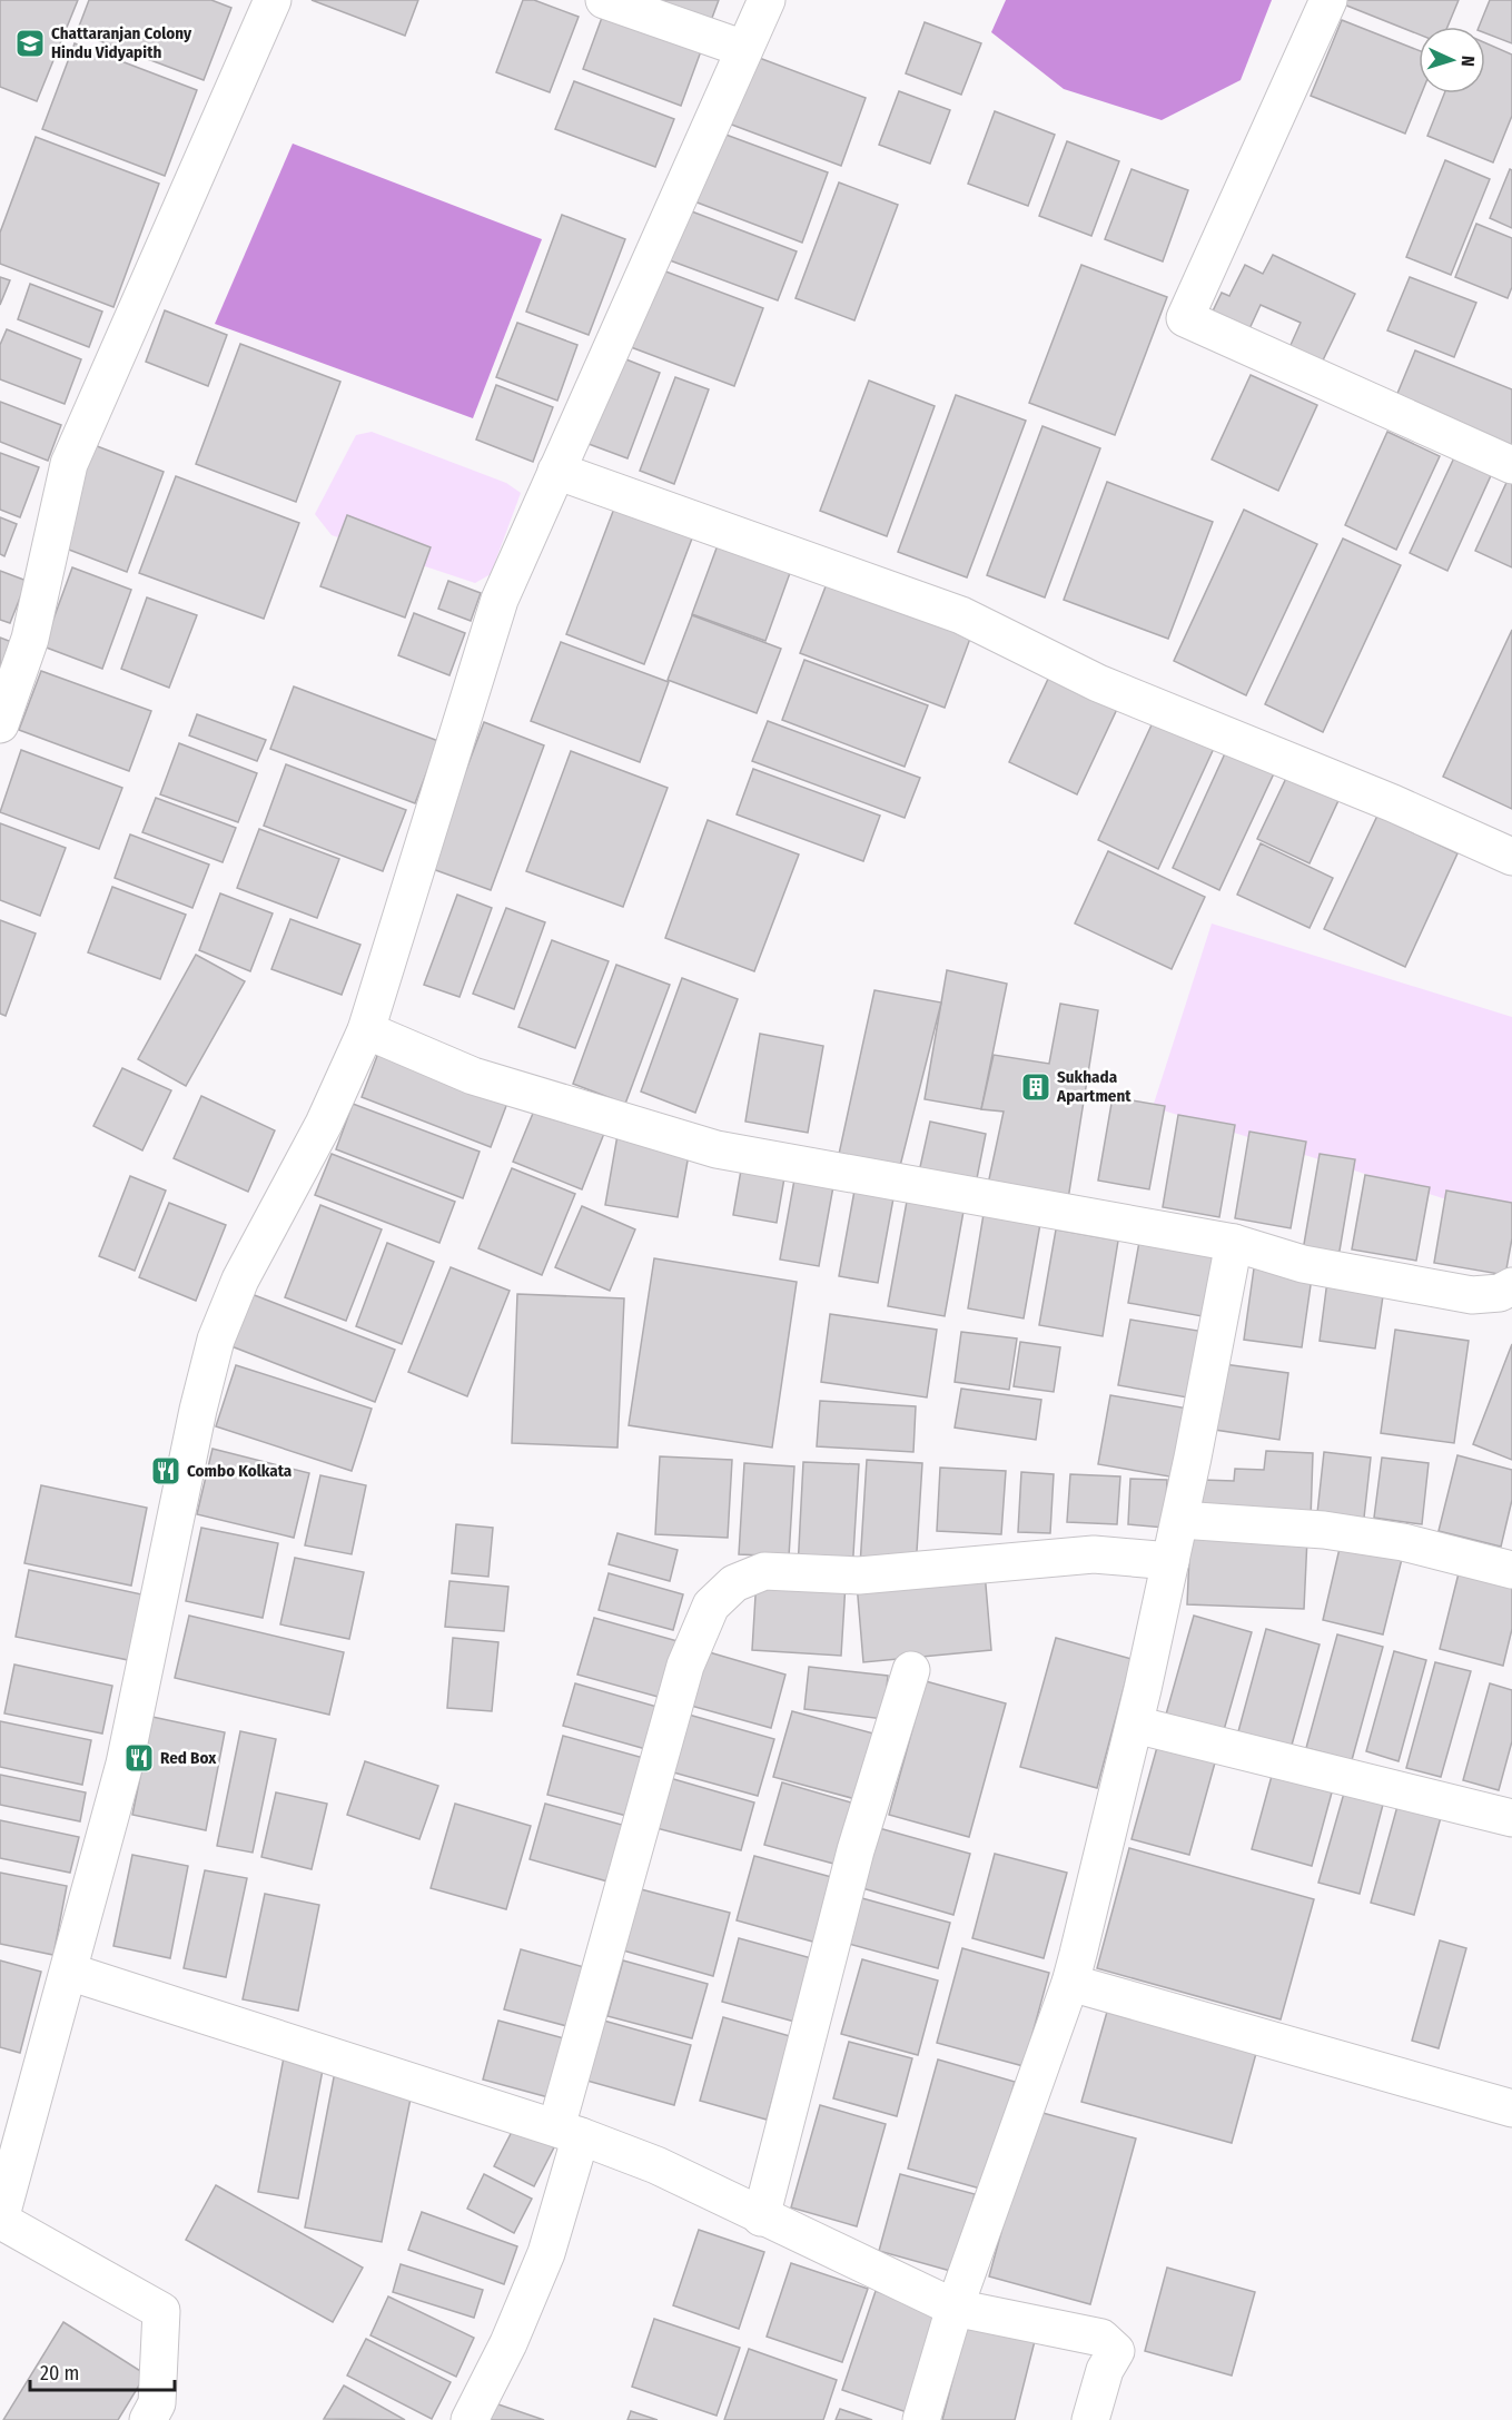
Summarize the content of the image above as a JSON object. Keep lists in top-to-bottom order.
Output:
{
  "places": {
    "school or university": ["Chattaranjan Colony Hindu Vidyapith"],
    "building": ["Sukhada Apartment"],
    "restaurant": ["Combo Kolkata", "Red Box"]
  },
  "scale_bar": "20 m",
  "north": "right"
}
